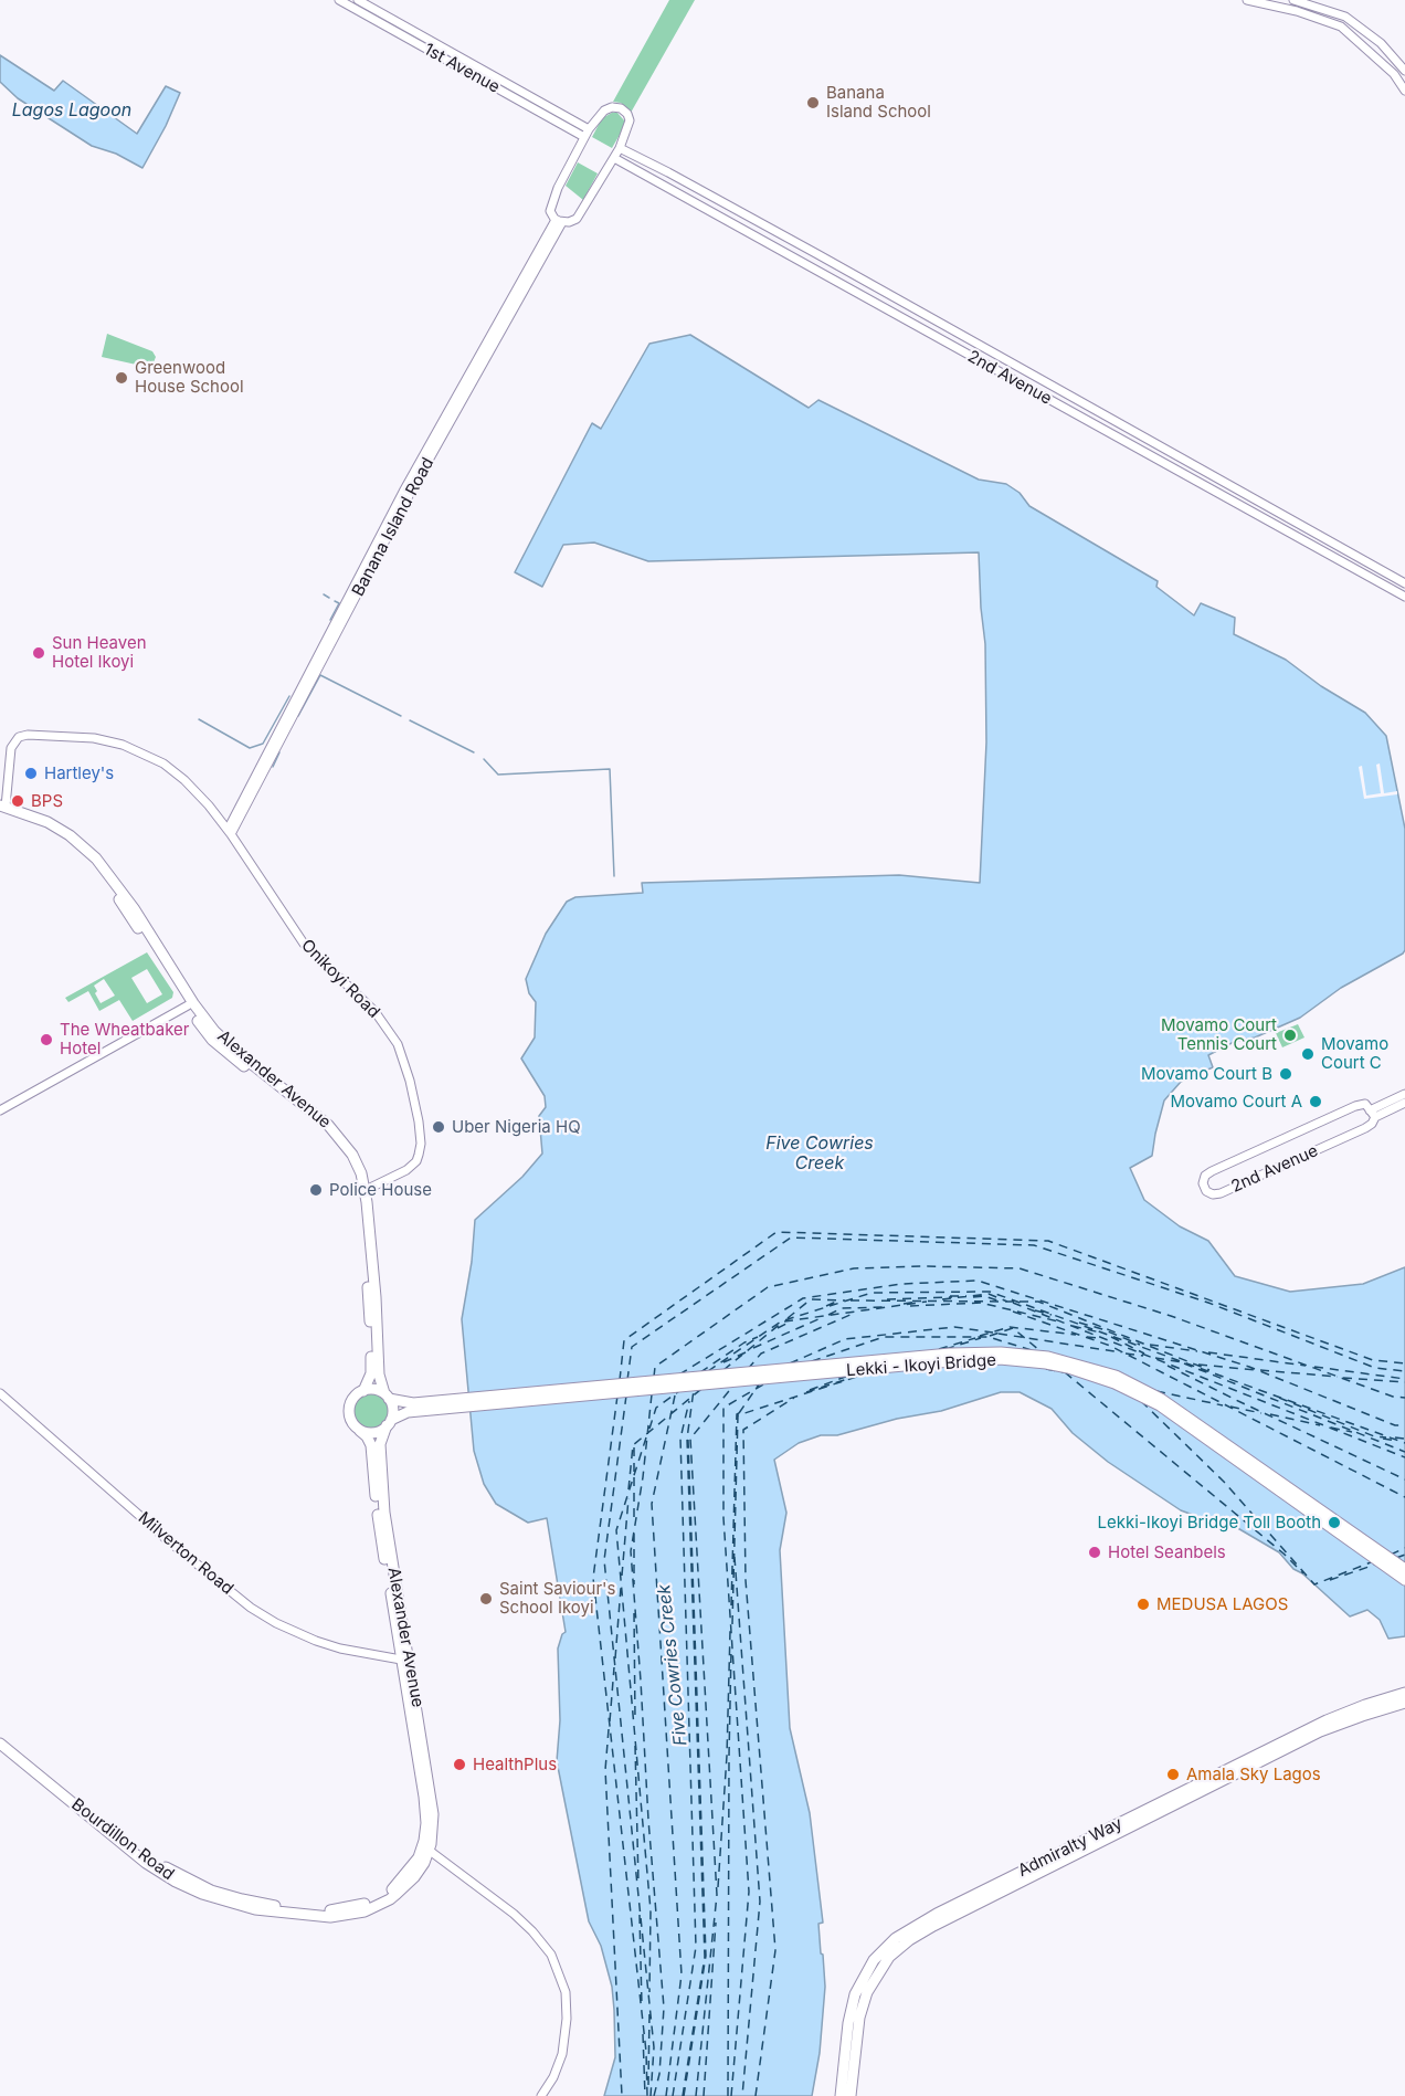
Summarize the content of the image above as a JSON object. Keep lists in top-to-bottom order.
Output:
{
  "streets": {
    "main road": [
      "Alexander Avenue",
      "Lekki - Ikoyi Bridge",
      "Bourdillon Road",
      "Admiralty Way"
    ],
    "street": [
      "1st Avenue",
      "2nd Avenue",
      "Banana Island Road",
      "Onikoyi Road",
      "Milverton Road"
    ]
  },
  "crossings": [
    ["Banana Island Road", "Onikoyi Road"],
    ["Onikoyi Road", "Alexander Avenue"],
    ["Alexander Avenue", "Milverton Road"],
    ["Alexander Avenue", "Bourdillon Road"]
  ],
  "water": ["Lagos Lagoon", "Five Cowries Creek"],
  "places": [
    "Banana Island School",
    "Greenwood House School",
    "Sun Heaven Hotel Ikoyi",
    "Hartley's",
    "BPS",
    "Movamo Court Tennis Court",
    "The Wheatbaker Hotel",
    "Movamo Court C",
    "Movamo Court B",
    "Movamo Court A",
    "Uber Nigeria HQ",
    "Police House",
    "Lekki-Ikoyi Bridge Toll Booth",
    "Hotel Seanbels",
    "Saint Saviour's School Ikoyi",
    "MEDUSA LAGOS",
    "HealthPlus",
    "Amala Sky Lagos"
  ]
}
